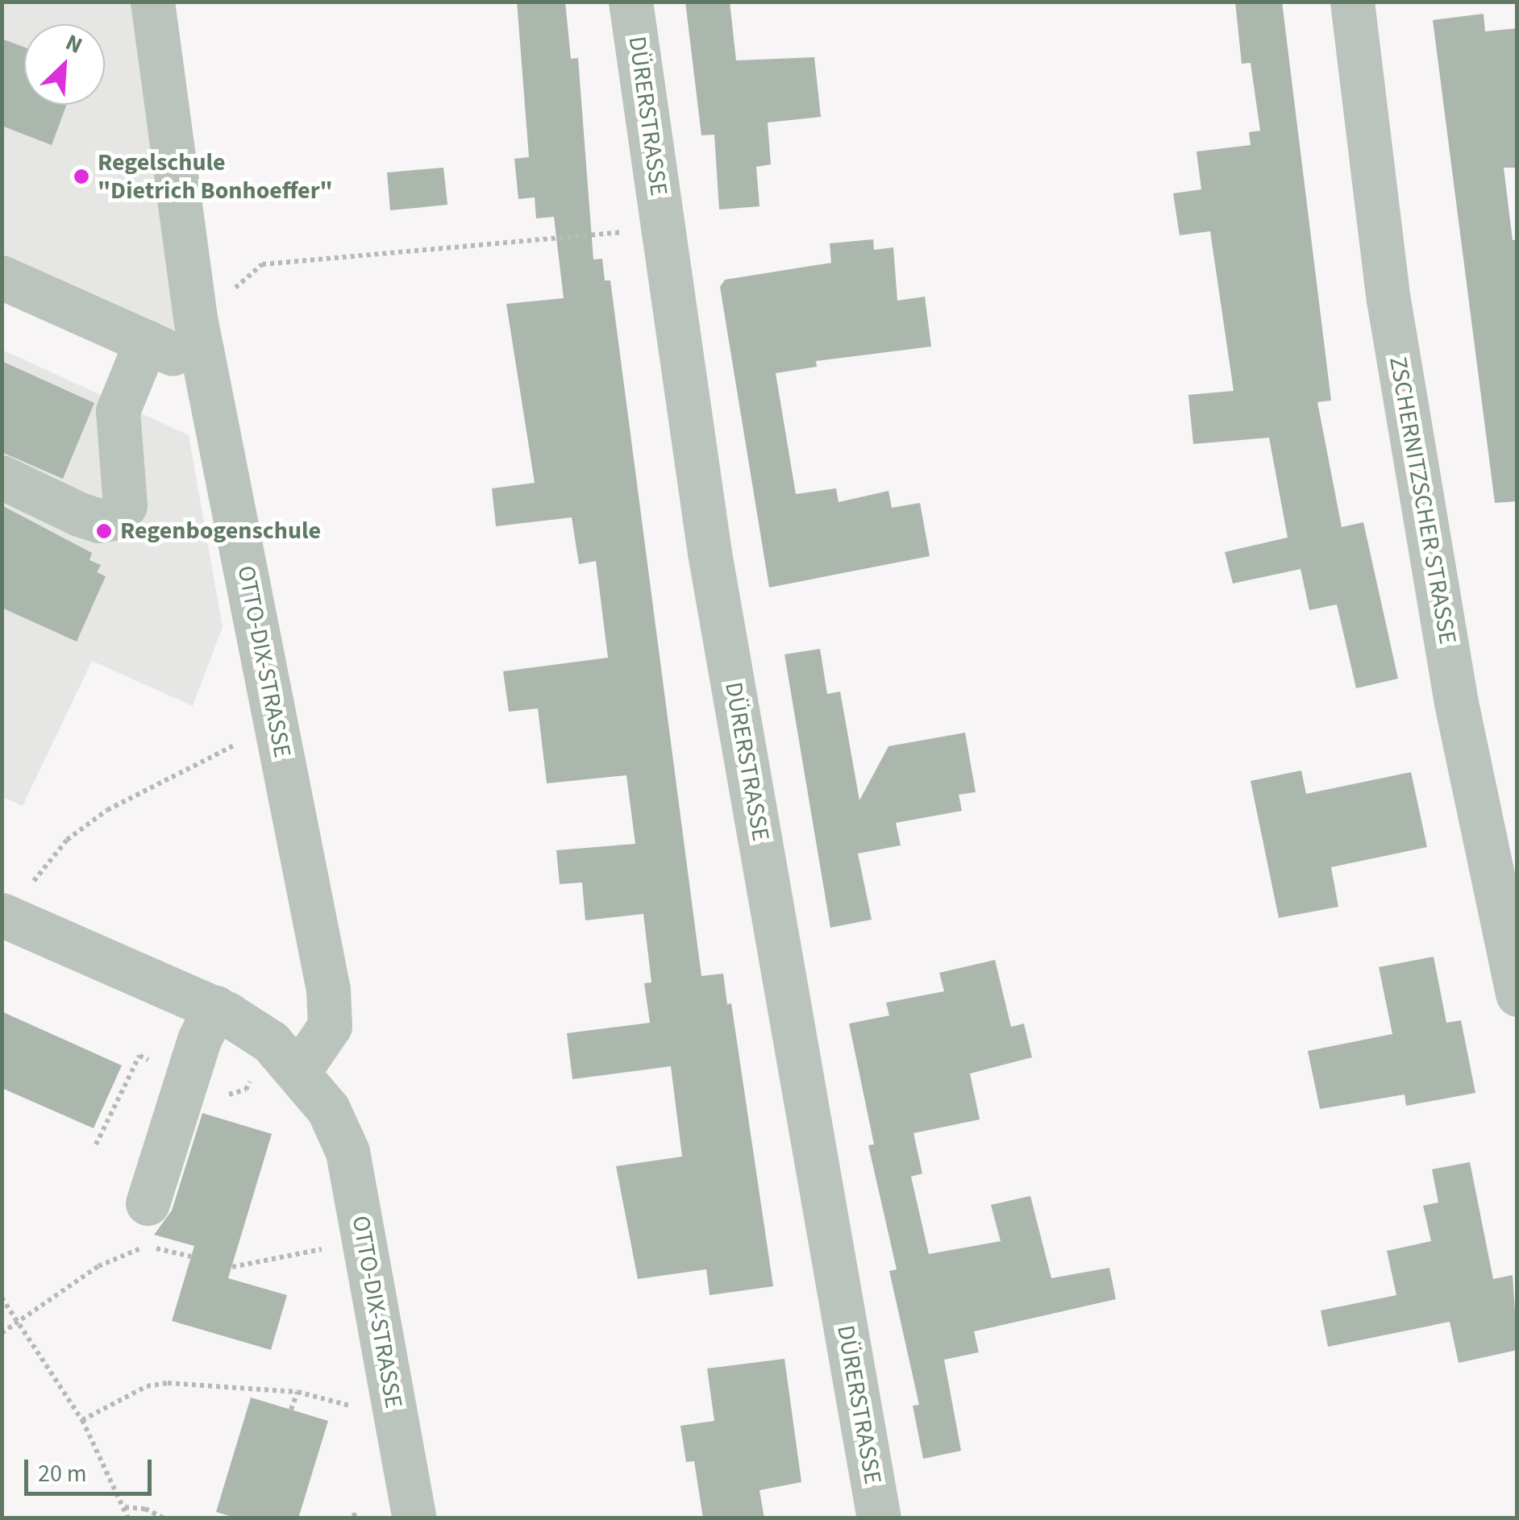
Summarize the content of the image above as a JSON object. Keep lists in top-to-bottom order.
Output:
{
  "streets": {
    "street": ["DÜRERSTRASSE", "ZSCHERNITZSCHER STRASSE", "OTTO-DIX-STRASSE"]
  },
  "places": ["Regelschule \"Dietrich Bonhoeffer\"", "Regenbogenschule"],
  "scale_bar": "20 m",
  "north": "top right"
}
